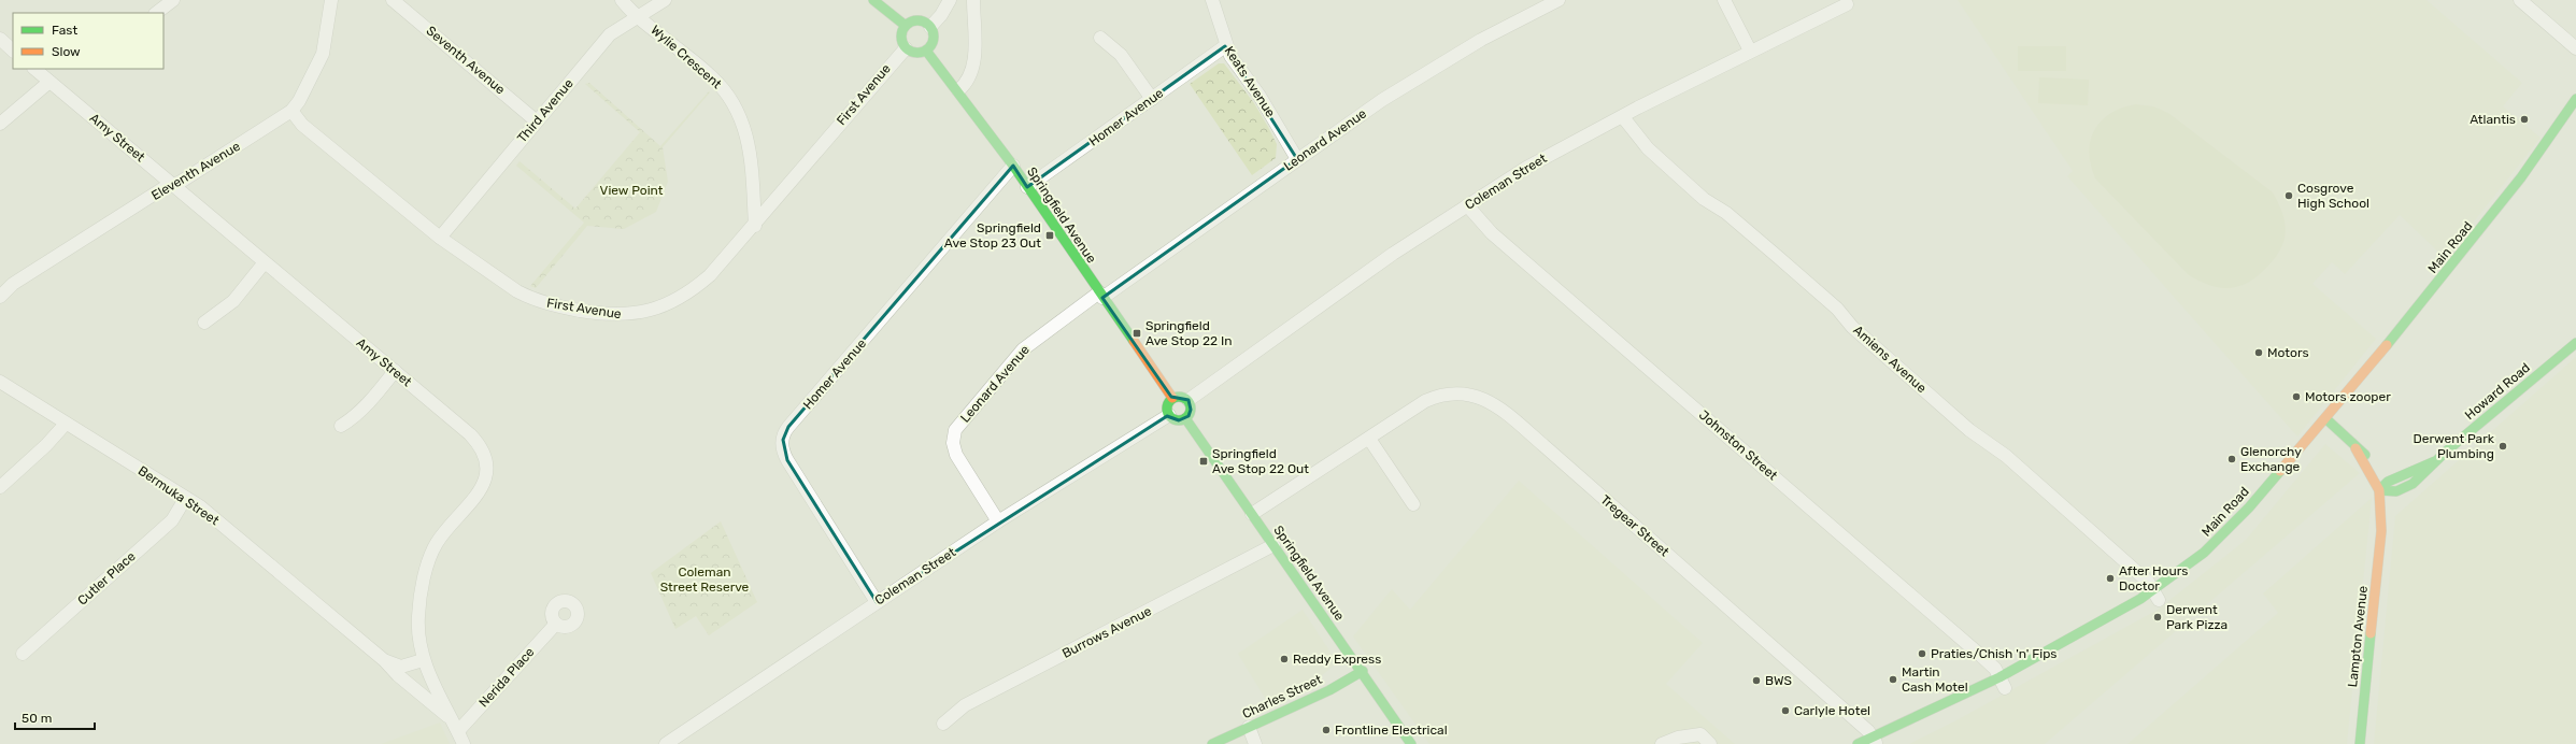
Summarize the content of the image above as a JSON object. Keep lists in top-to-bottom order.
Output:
{
  "streets": {
    "street": [
      "Wylie Crescent",
      "Seventh Avenue",
      "Keats Avenue",
      "First Avenue",
      "Third Avenue",
      "Homer Avenue",
      "Amy Street",
      "Leonard Avenue",
      "Eleventh Avenue",
      "Coleman Street",
      "Springfield Avenue",
      "Main Road",
      "Amiens Avenue",
      "Howard Road",
      "Johnston Street",
      "Bermuka Street",
      "Tregear Street",
      "Cutler Place",
      "Burrows Avenue",
      "Lampton Avenue",
      "Nerida Place",
      "Charles Street"
    ]
  },
  "crossings": [
    ["Wylie Crescent", "First Avenue"],
    ["Wylie Crescent", "Third Avenue"],
    ["Seventh Avenue", "Third Avenue"],
    ["Keats Avenue", "Homer Avenue"],
    ["Keats Avenue", "Leonard Avenue"],
    ["First Avenue", "Third Avenue"],
    ["First Avenue", "Eleventh Avenue"],
    ["First Avenue", "Springfield Avenue"],
    ["Homer Avenue", "Coleman Street"],
    ["Homer Avenue", "Springfield Avenue"],
    ["Amy Street", "Eleventh Avenue"],
    ["Amy Street", "Bermuka Street"],
    ["Amy Street", "Nerida Place"],
    ["Leonard Avenue", "Coleman Street"],
    ["Leonard Avenue", "Springfield Avenue"],
    ["Coleman Street", "Springfield Avenue"],
    ["Coleman Street", "Amiens Avenue"],
    ["Coleman Street", "Johnston Street"],
    ["Springfield Avenue", "Tregear Street"],
    ["Springfield Avenue", "Burrows Avenue"],
    ["Springfield Avenue", "Charles Street"],
    ["Main Road", "Amiens Avenue"],
    ["Main Road", "Johnston Street"],
    ["Main Road", "Tregear Street"],
    ["Main Road", "Lampton Avenue"],
    ["Howard Road", "Lampton Avenue"],
    ["Bermuka Street", "Cutler Place"],
    ["Bermuka Street", "Nerida Place"]
  ],
  "parks": ["View Point", "Coleman Street Reserve"],
  "places": {
    "other": [
      "Atlantis",
      "Cosgrove High School",
      "Motors",
      "Motors zooper",
      "Derwent Park Plumbing",
      "Glenorchy Exchange",
      "After Hours Doctor",
      "Derwent Park Pizza",
      "Praties/Chish 'n' Fips",
      "Reddy Express",
      "Martin Cash Motel",
      "BWS",
      "Carlyle Hotel",
      "Frontline Electrical"
    ],
    "transit": ["Springfield Ave Stop 23 Out", "Springfield Ave Stop 22 In", "Springfield Ave Stop 22 Out"]
  },
  "legend": ["Fast", "Slow"],
  "scale_bar": "50 m"
}
